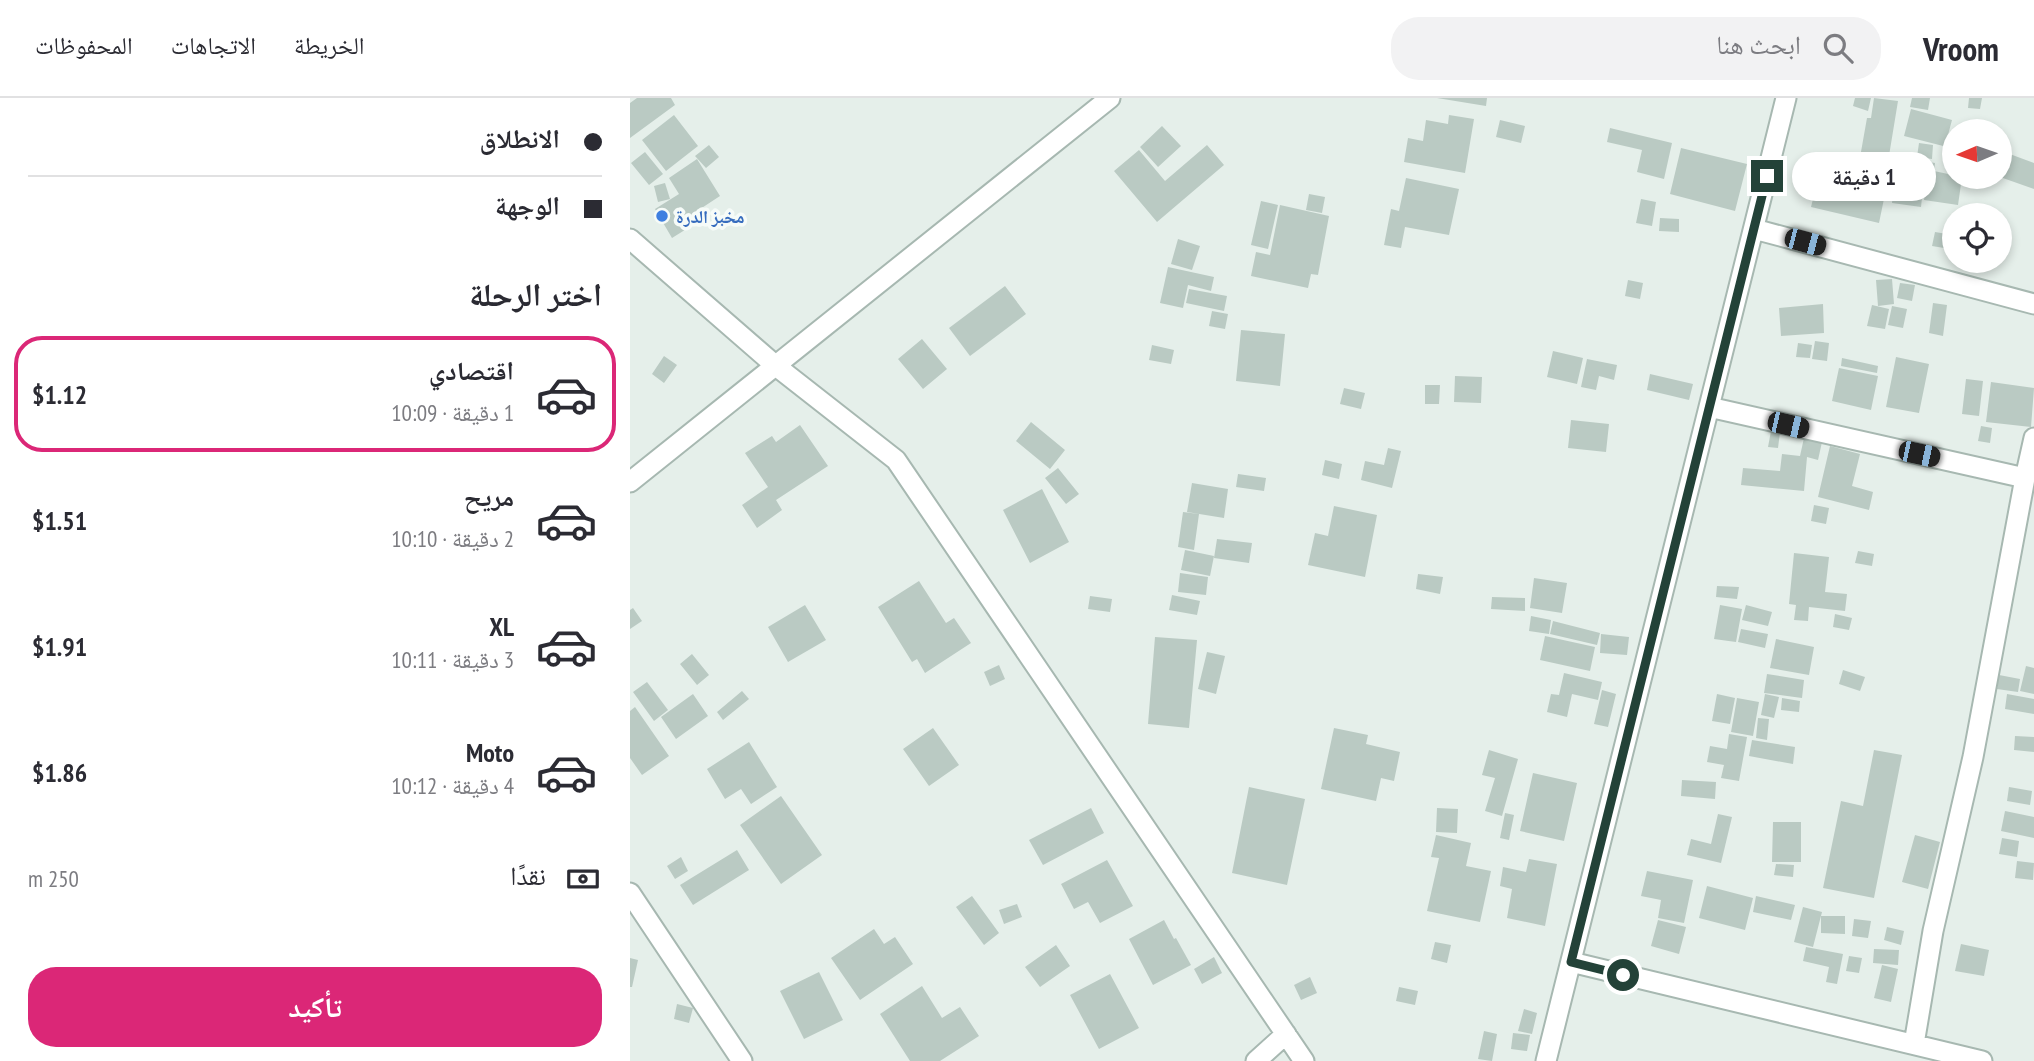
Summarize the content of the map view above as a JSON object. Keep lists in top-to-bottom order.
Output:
{
  "places": ["مخبز الدرة"],
  "north": "left",
  "page": {
    "header": "Vroom",
    "search": "ابحث هنا",
    "nav": ["الخريطة", "الاتجاهات", "المحفوظات"],
    "banner": ["الانطلاق", "الوجهة"],
    "bubble": "1 دقيقة",
    "heading": "اختر الرحلة",
    "list": [
      {
        "name": "اقتصادي",
        "note": "1 دقيقة · 10:09",
        "value": "$1.12"
      },
      {
        "name": "مريح",
        "note": "2 دقيقة · 10:10",
        "value": "$1.51"
      },
      {
        "name": "XL",
        "note": "3 دقيقة · 10:11",
        "value": "$1.91"
      },
      {
        "name": "Moto",
        "note": "4 دقيقة · 10:12",
        "value": "$1.86"
      }
    ],
    "pay": ["نقدًا", "250 m"],
    "buttons": "تأكيد"
  }
}
